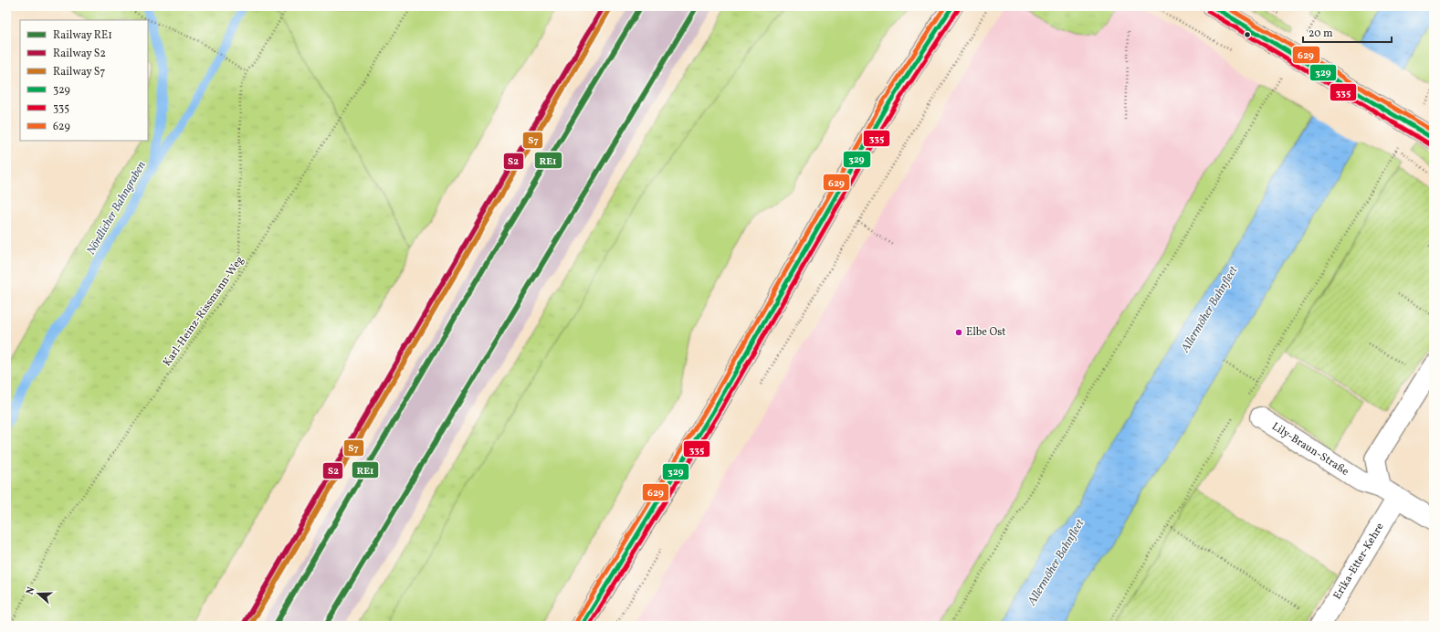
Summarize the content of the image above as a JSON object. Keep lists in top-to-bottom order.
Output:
{
  "streets": {
    "street": ["Lily-Braun-Straße", "Erika-Etter-Kehre"],
    "path": ["Karl-Heinz-Rissmann-Weg"]
  },
  "crossings": [
    ["Lily-Braun-Straße", "Erika-Etter-Kehre"]
  ],
  "water": ["Nördlicher Bahngraben", "Allermöher Bahnfleet"],
  "places": ["Elbe Ost"],
  "lines": [
    "rail line RE1",
    "rail line S2",
    "transit line 329",
    "transit line 629",
    "rail line S7",
    "transit line 335"
  ],
  "legend": [
    "Railway RE1",
    "Railway S2",
    "Railway S7",
    "329",
    "335",
    "629"
  ],
  "scale_bar": "20 m",
  "north": "left"
}
